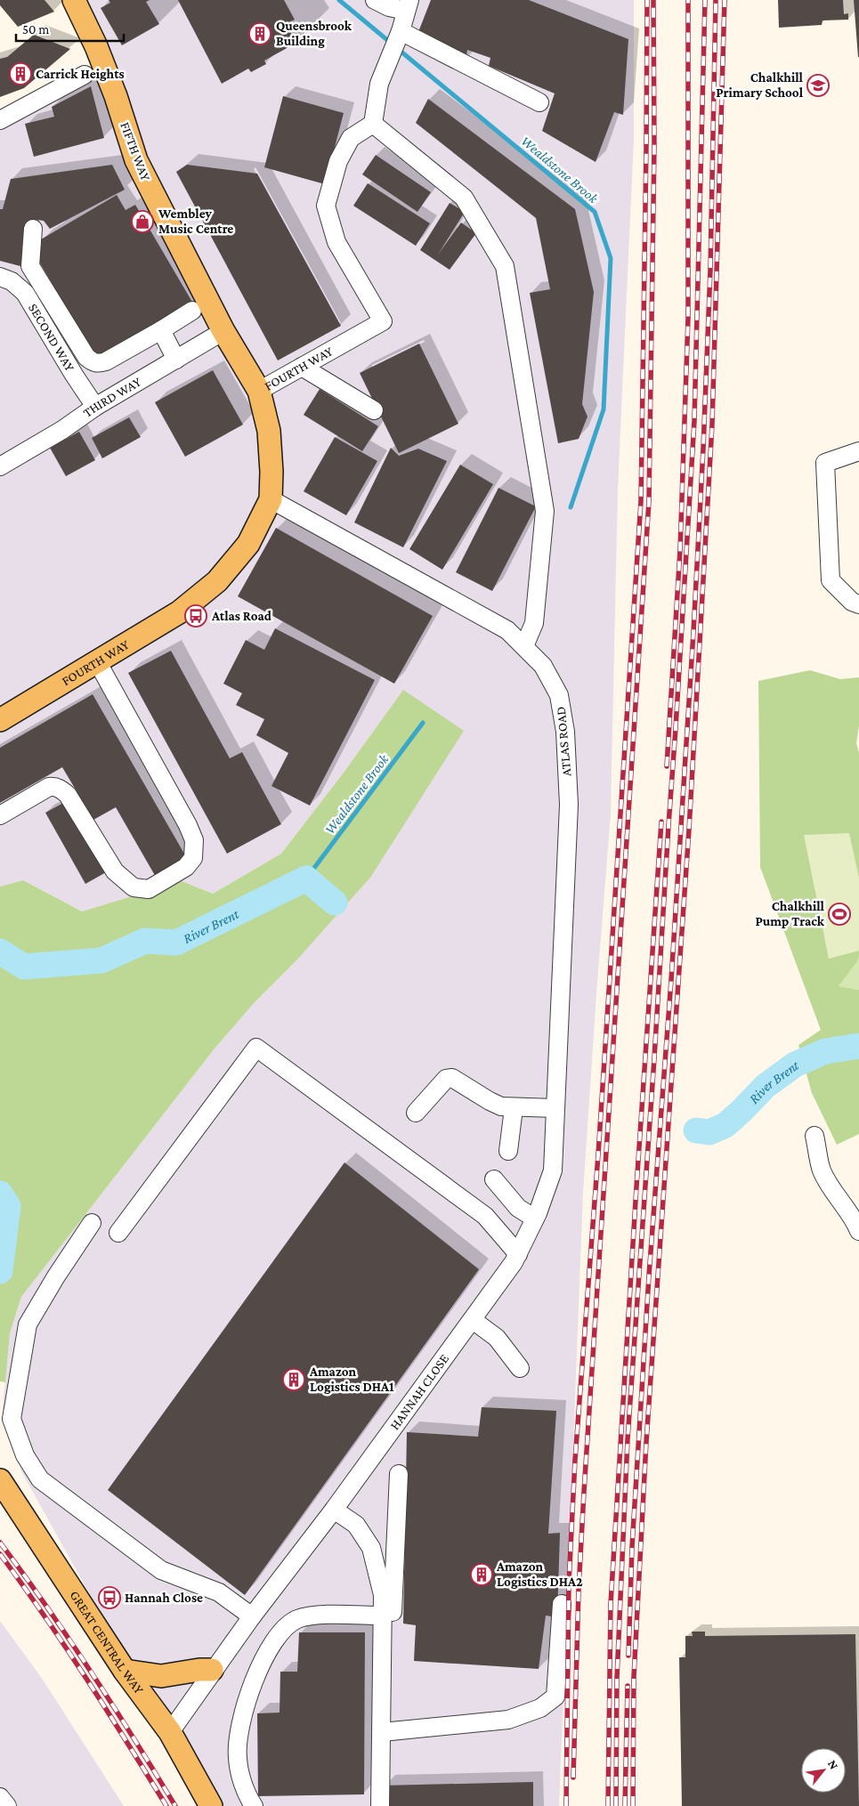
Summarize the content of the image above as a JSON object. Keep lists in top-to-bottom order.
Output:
{
  "streets": {
    "main road": ["FIFTH WAY", "FOURTH WAY", "GREAT CENTRAL WAY"],
    "street": [
      "SECOND WAY",
      "THIRD WAY",
      "ATLAS ROAD",
      "HANNAH CLOSE"
    ]
  },
  "crossings": [
    ["FIFTH WAY", "FOURTH WAY"],
    ["FIFTH WAY", "THIRD WAY"],
    ["SECOND WAY", "THIRD WAY"],
    ["FOURTH WAY", "ATLAS ROAD"],
    ["ATLAS ROAD", "HANNAH CLOSE"],
    ["HANNAH CLOSE", "GREAT CENTRAL WAY"]
  ],
  "water": ["Wealdstone Brook", "River Brent"],
  "places": {
    "building": [
      "Queensbrook Building",
      "Carrick Heights",
      "Amazon Logistics DHA1",
      "Amazon Logistics DHA2"
    ],
    "school or university": ["Chalkhill Primary School"],
    "shop": ["Wembley Music Centre"],
    "bus stop": ["Atlas Road", "Hannah Close"],
    "sports": ["Chalkhill Pump Track"]
  },
  "scale_bar": "50 m",
  "north": "top right"
}
